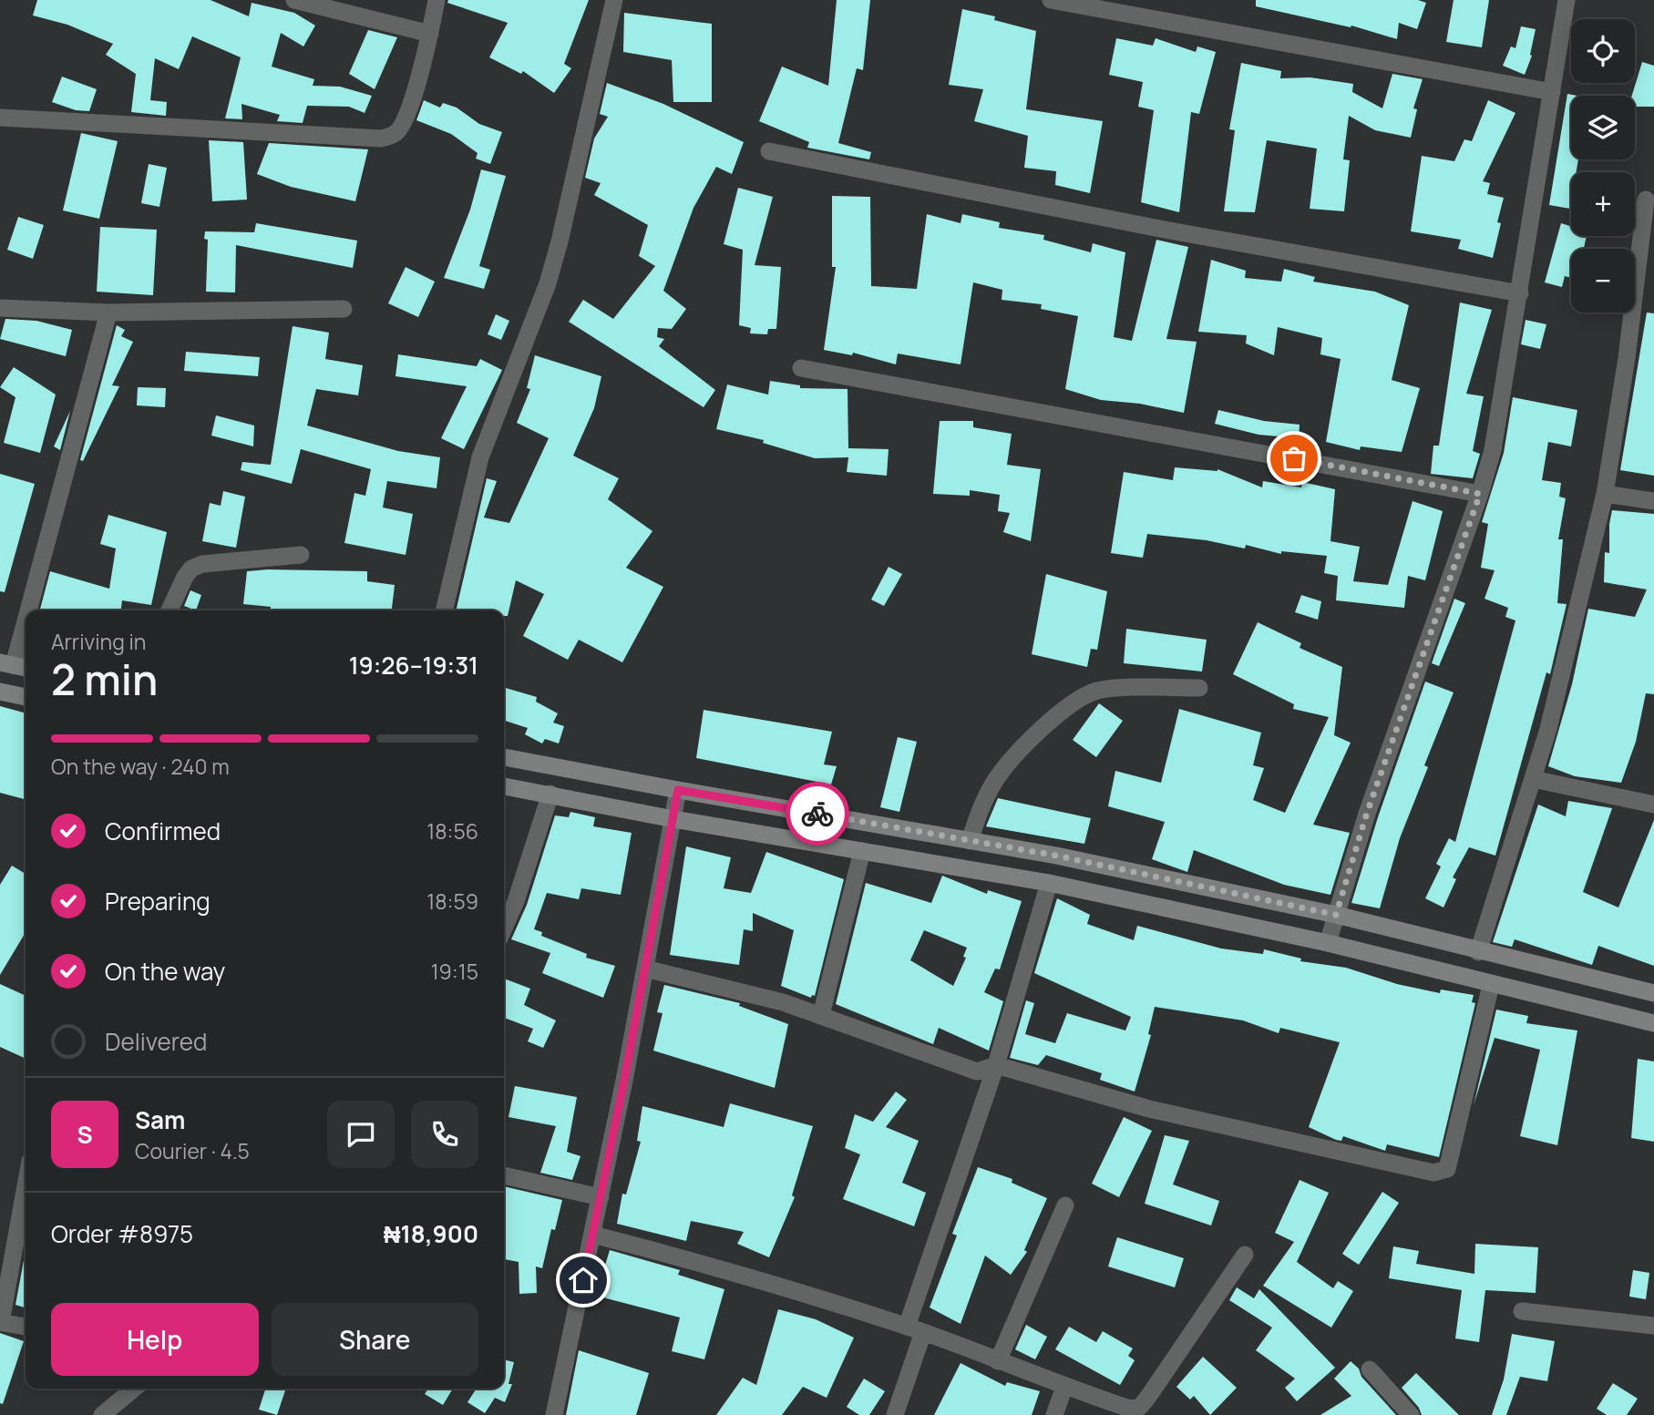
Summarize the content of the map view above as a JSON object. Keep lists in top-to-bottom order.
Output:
{
  "page": {
    "map_buttons": ["+", "−"],
    "heading": ["2 min", "Arriving in", "19:26–19:31"],
    "panel": [
      "Sam",
      "Courier · 4.5",
      "Order #8975",
      "₦18,900"
    ],
    "bar": "On the way · 240 m",
    "list": [
      ["Confirmed", "18:56"],
      ["Preparing", "18:59"],
      ["On the way", "19:15"],
      "Delivered"
    ],
    "round": "S",
    "buttons": ["Help", "Share"]
  }
}
